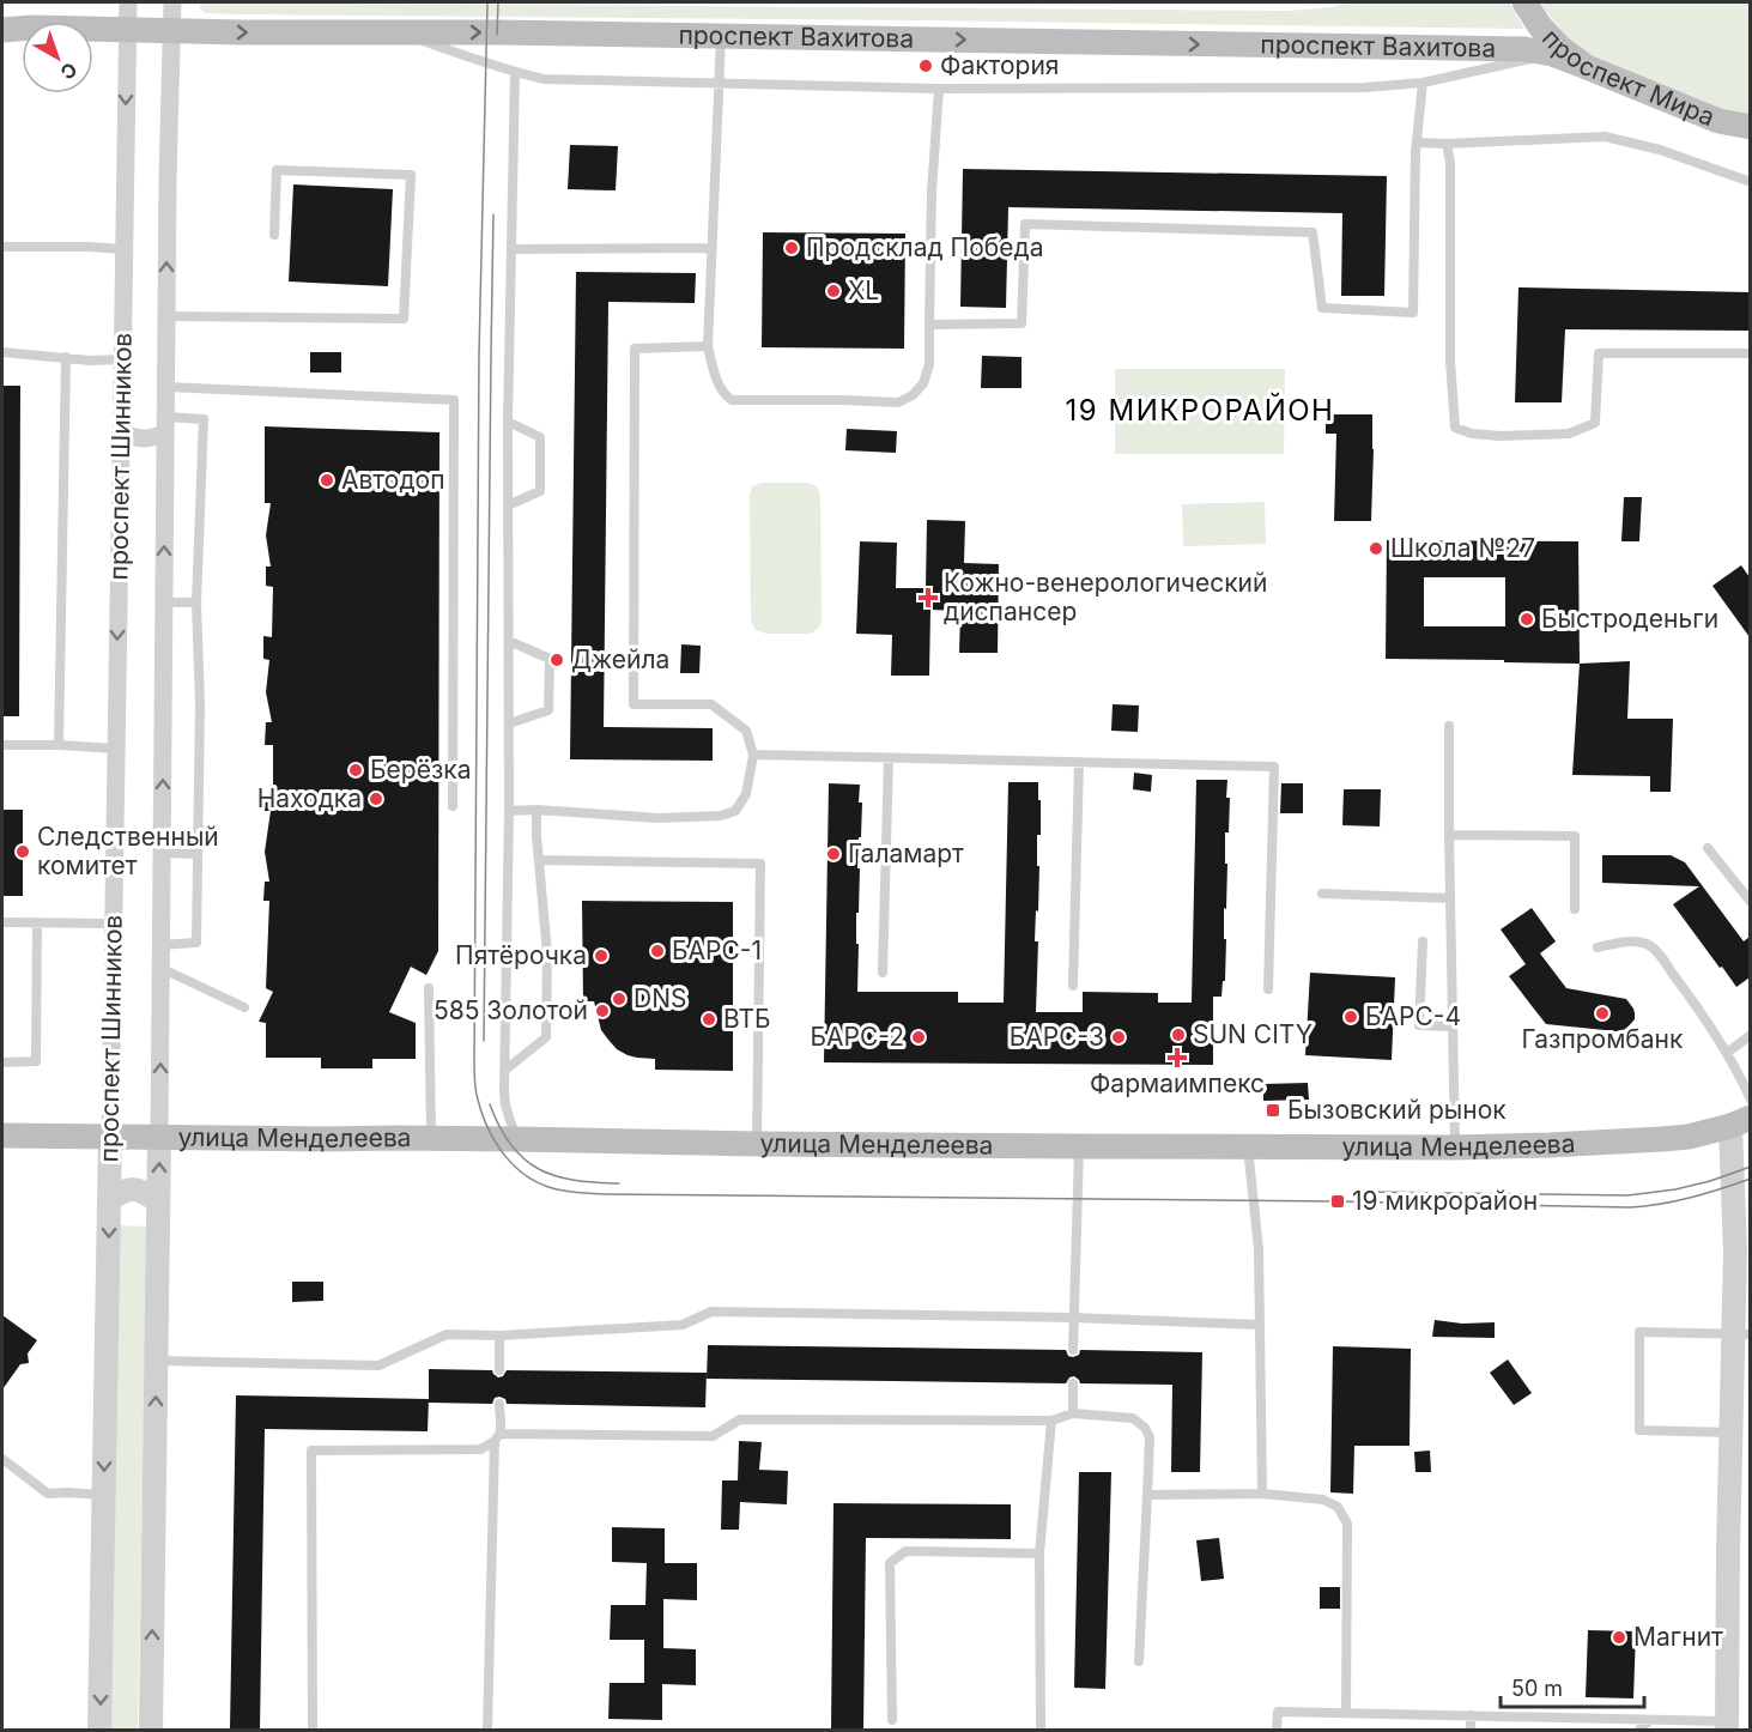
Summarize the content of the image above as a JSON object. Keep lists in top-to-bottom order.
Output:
{
  "streets": {
    "main road": ["проспект Вахитова", "проспект Мира", "улица Менделеева"],
    "street": ["проспект Шинников"]
  },
  "crossings": [
    ["проспект Вахитова", "проспект Мира"],
    ["проспект Вахитова", "проспект Шинников"],
    ["проспект Шинников", "улица Менделеева"]
  ],
  "one_way": ["проспект Вахитова"],
  "districts": ["19 МИКРОРАЙОН"],
  "places": {
    "other": [
      "Фактория",
      "Продсклад Победа",
      "XL",
      "Автодоп",
      "Школа №27",
      "Быстроденьги",
      "Джейла",
      "Берёзка",
      "Находка",
      "Следственный комитет",
      "Галамарт",
      "БАРС-1",
      "Пятёрочка",
      "DNS",
      "585 Золотой",
      "Газпромбанк",
      "БАРС-4",
      "ВТБ",
      "SUN CITY",
      "БАРС-2",
      "БАРС-3",
      "Магнит"
    ],
    "health": ["Кожно-венерологический диспансер", "Фармаимпекс"],
    "transit": ["Бызовский рынок", "19 микрорайон"]
  },
  "scale_bar": "50 m",
  "north": "bottom right"
}
